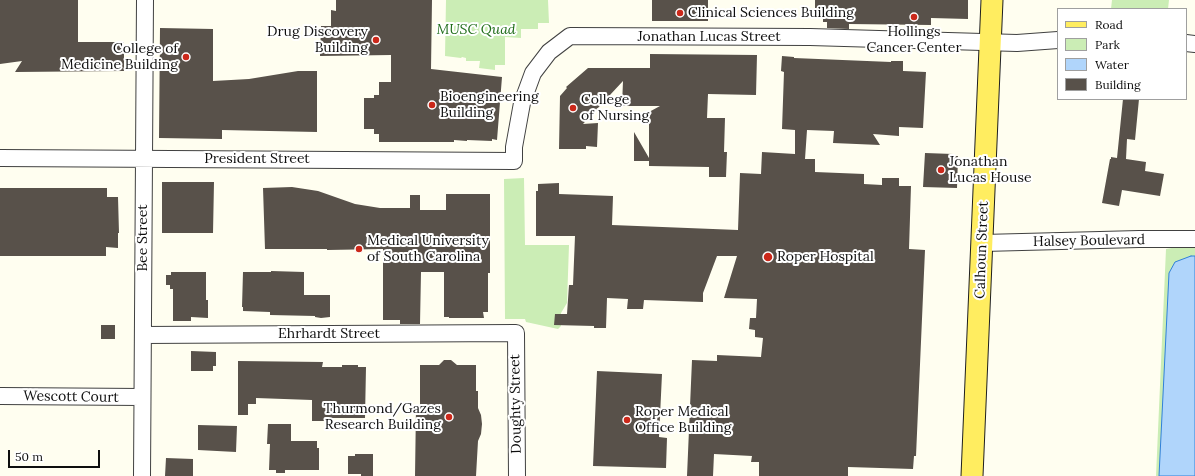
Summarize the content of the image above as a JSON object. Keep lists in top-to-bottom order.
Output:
{
  "streets": {
    "main road": ["Calhoun Street"],
    "street": [
      "Jonathan Lucas Street",
      "President Street",
      "Bee Street",
      "Halsey Boulevard",
      "Ehrhardt Street",
      "Wescott Court",
      "Doughty Street"
    ]
  },
  "crossings": [
    ["Jonathan Lucas Street", "President Street"],
    ["Jonathan Lucas Street", "Calhoun Street"],
    ["President Street", "Bee Street"],
    ["Bee Street", "Ehrhardt Street"],
    ["Bee Street", "Wescott Court"],
    ["Halsey Boulevard", "Calhoun Street"],
    ["Ehrhardt Street", "Doughty Street"]
  ],
  "parks": ["MUSC Quad"],
  "places": [
    "Clinical Sciences Building",
    "Hollings Cancer Center",
    "Drug Discovery Building",
    "College of Medicine Building",
    "Bioengineering Building",
    "College of Nursing",
    "Jonathan Lucas House",
    "Medical University of South Carolina",
    "Roper Hospital",
    "Thurmond/Gazes Research Building",
    "Roper Medical Office Building"
  ],
  "legend": [
    "Road",
    "Park",
    "Water",
    "Building"
  ],
  "scale_bar": "50 m"
}
